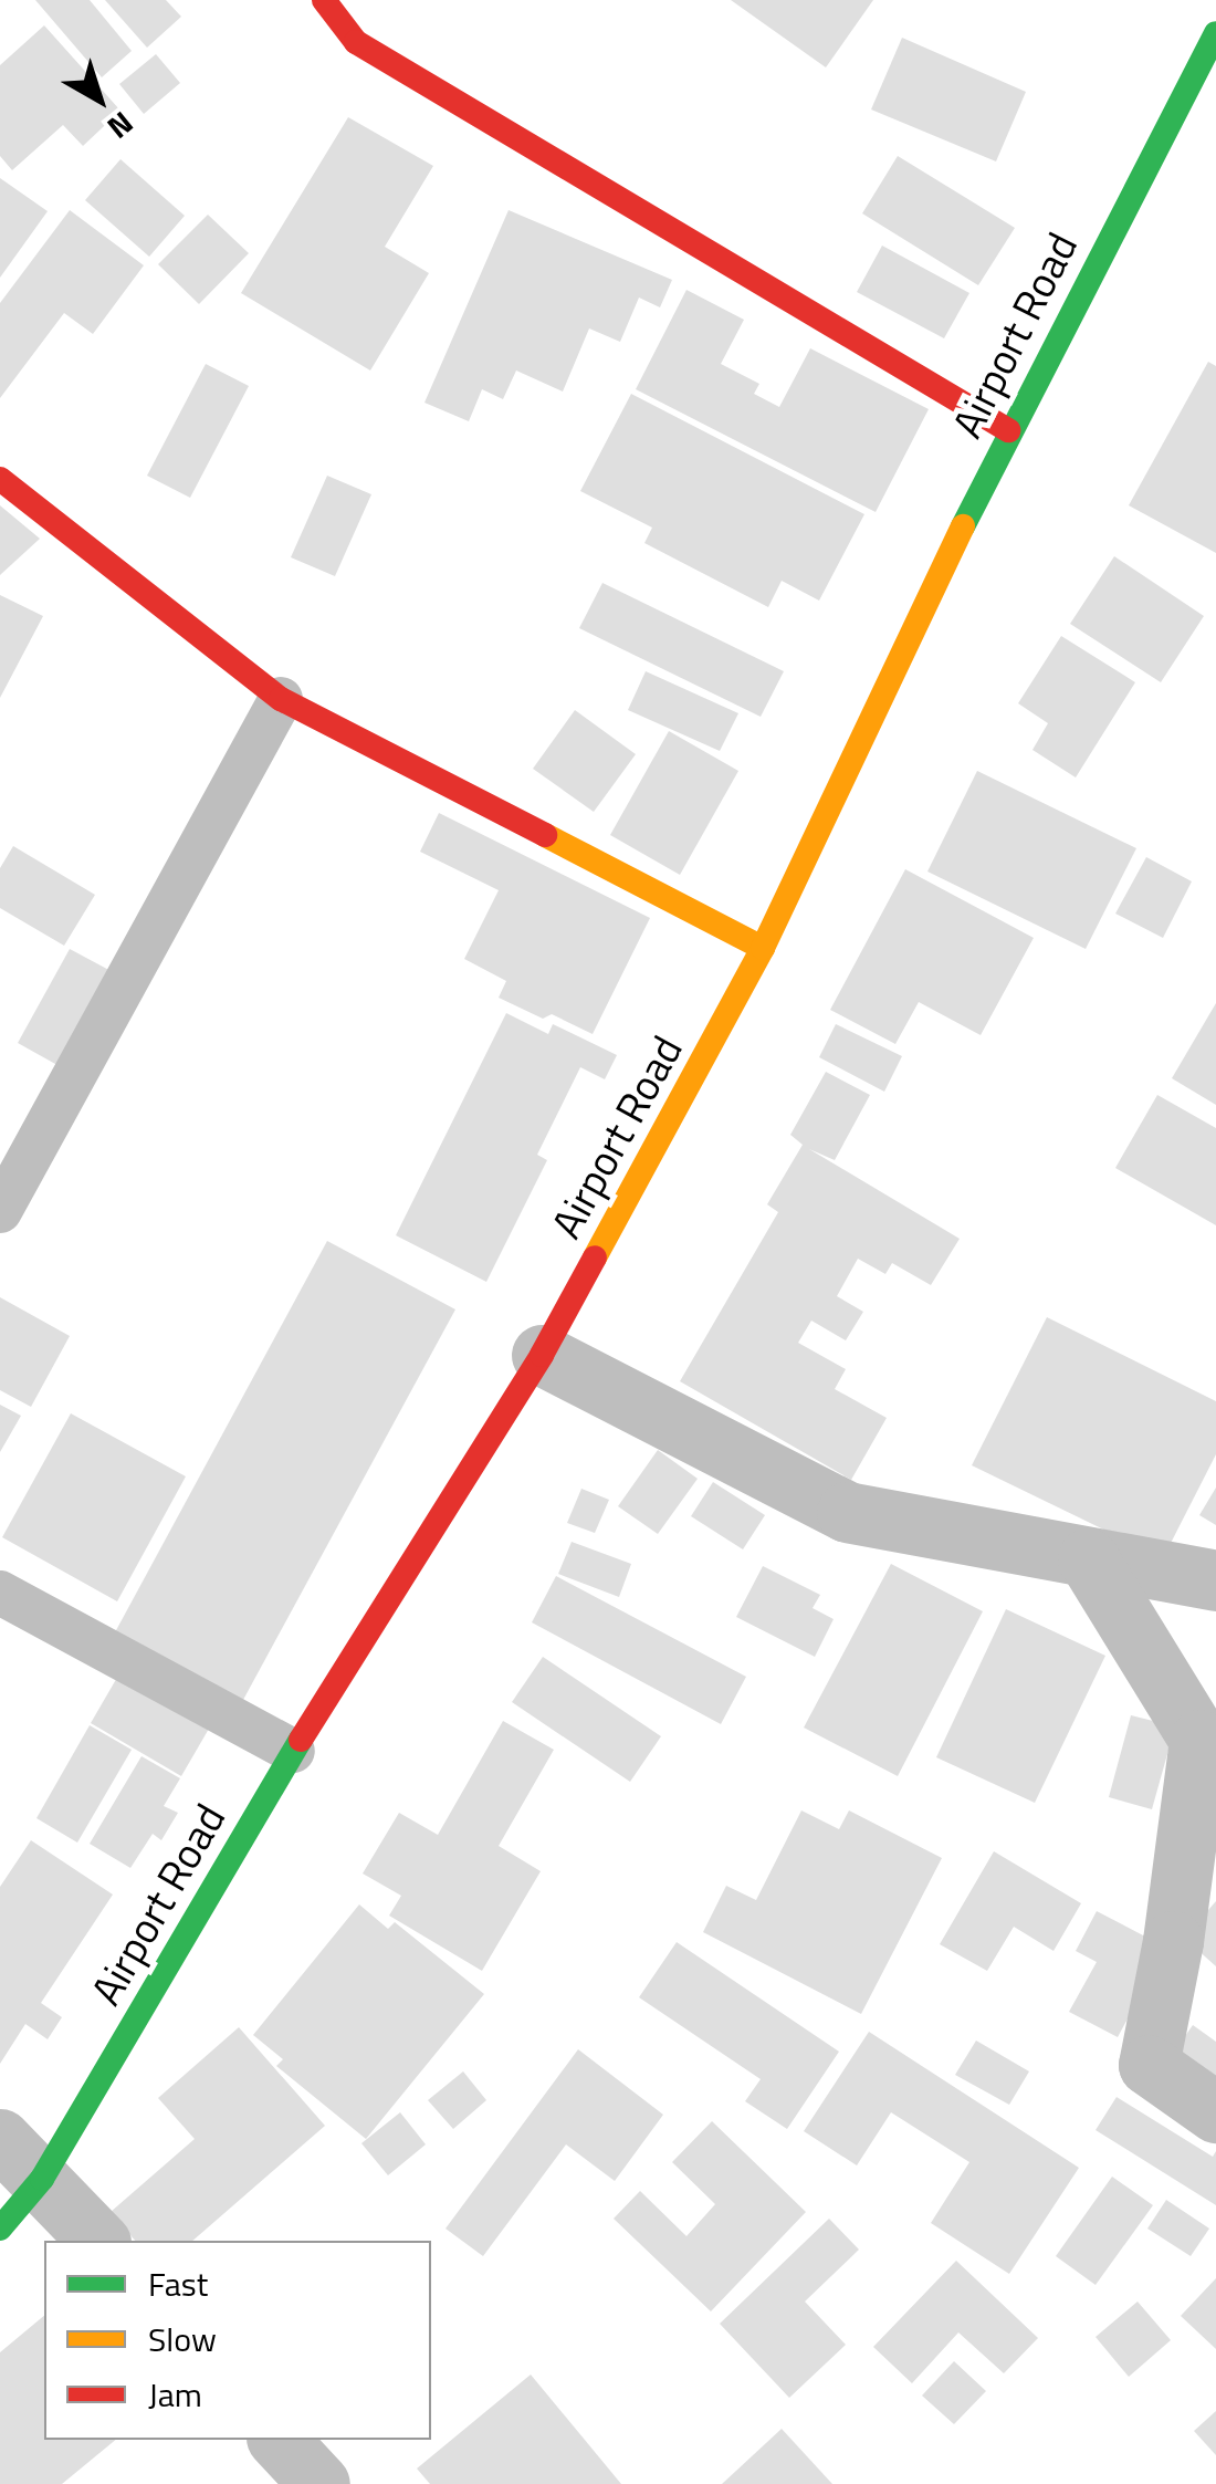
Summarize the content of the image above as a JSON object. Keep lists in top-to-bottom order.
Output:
{
  "streets": {
    "street": ["Airport Road"]
  },
  "legend": ["Fast", "Slow", "Jam"],
  "north": "bottom right"
}
